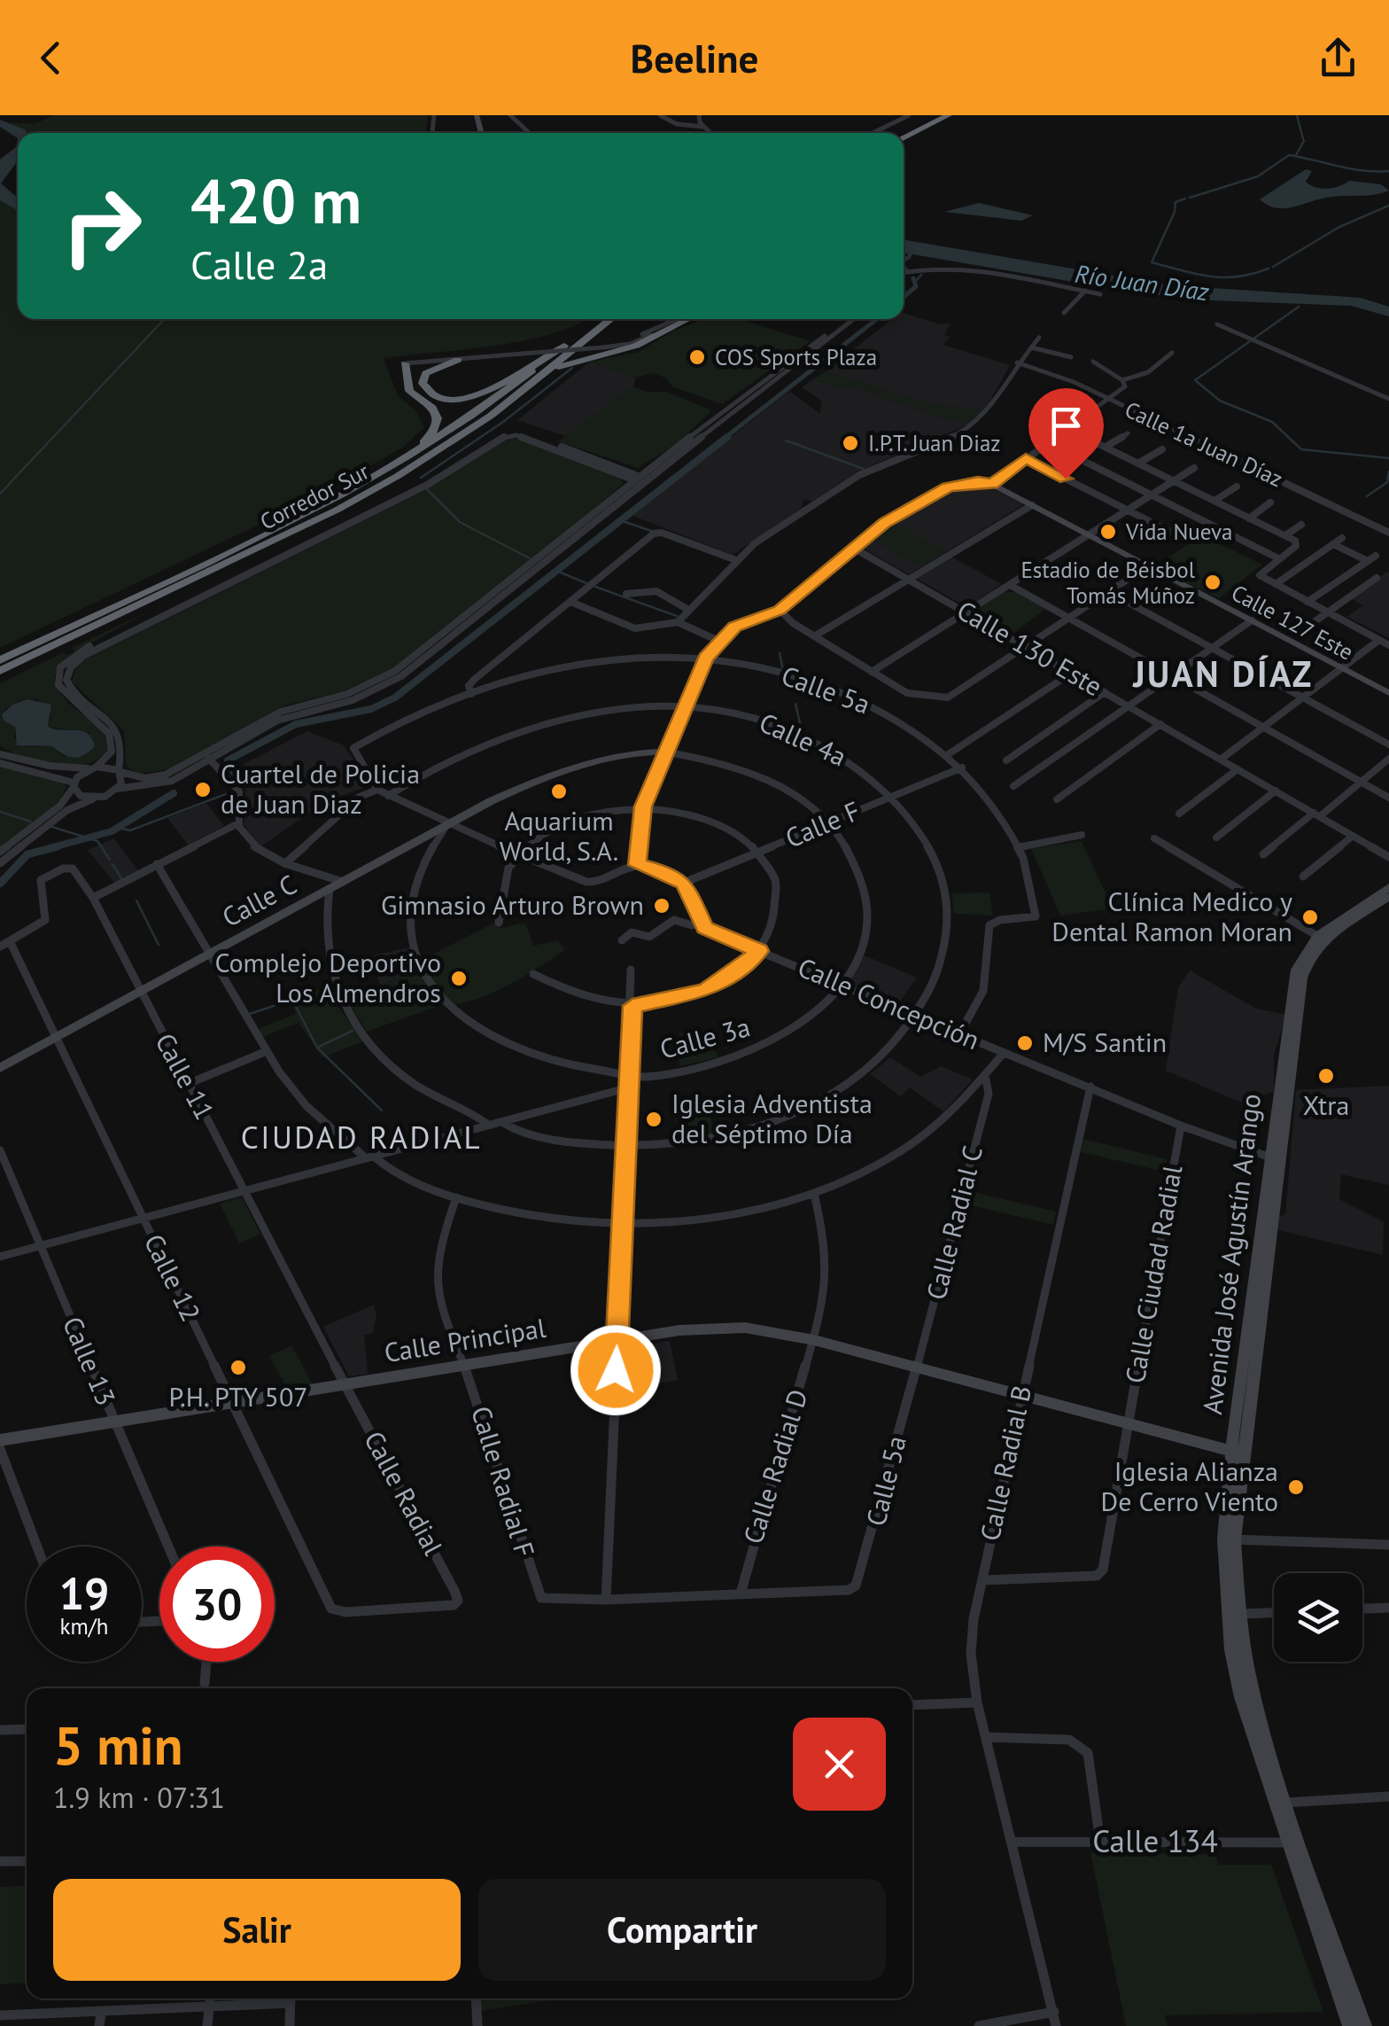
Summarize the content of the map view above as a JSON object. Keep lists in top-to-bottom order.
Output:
{
  "streets": {
    "highway": ["Corredor Sur"],
    "street": [
      "Calle 1a Juan Díaz",
      "Calle 127 Este",
      "Calle 130 Este",
      "Calle 5a",
      "Calle 4a",
      "Calle F",
      "Calle C",
      "Calle Concepción",
      "Calle 3a",
      "Calle 11",
      "Calle Radial C",
      "Avenida José Agustín Arango",
      "Calle Ciudad Radial",
      "Calle 12",
      "Calle Principal",
      "Calle 13",
      "Calle Radial B",
      "Calle Radial D",
      "Calle Radial F",
      "Calle Radial",
      "Calle 134"
    ]
  },
  "crossings": [
    ["Calle 5a", "Calle F"],
    ["Calle 5a", "Calle Concepción"],
    ["Calle 5a", "Calle Radial C"],
    ["Calle 5a", "Calle Principal"],
    ["Calle 5a", "Calle Radial D"],
    ["Calle 4a", "Calle F"],
    ["Calle 4a", "Calle Concepción"],
    ["Calle F", "Calle 3a"],
    ["Calle C", "Calle 3a"],
    ["Calle C", "Calle 11"],
    ["Calle C", "Calle 12"],
    ["Calle Concepción", "Calle 3a"],
    ["Calle Concepción", "Avenida José Agustín Arango"],
    ["Calle Concepción", "Calle Ciudad Radial"],
    ["Calle Concepción", "Calle Radial B"],
    ["Calle 11", "Calle 12"],
    ["Calle 11", "Calle Principal"],
    ["Calle 11", "Calle Radial"],
    ["Calle Radial C", "Calle Principal"],
    ["Avenida José Agustín Arango", "Calle Principal"],
    ["Avenida José Agustín Arango", "Calle 134"],
    ["Calle Ciudad Radial", "Calle Principal"],
    ["Calle Ciudad Radial", "Calle Radial B"],
    ["Calle 12", "Calle Principal"],
    ["Calle Principal", "Calle 13"],
    ["Calle Principal", "Calle Radial B"],
    ["Calle Principal", "Calle Radial D"],
    ["Calle Principal", "Calle Radial F"],
    ["Calle Principal", "Calle Radial"],
    ["Calle Radial B", "Calle 134"]
  ],
  "districts": ["JUAN DÍAZ", "CIUDAD RADIAL"],
  "water": ["Río Juan Díaz"],
  "places": [
    "COS Sports Plaza",
    "I.P.T. Juan Diaz",
    "Vida Nueva",
    "Estadio de Béisbol Tomás Múñoz",
    "Cuartel de Policia de Juan Diaz",
    "Aquarium World, S.A.",
    "Gimnasio Arturo Brown",
    "Clínica Medico y Dental Ramon Moran",
    "Complejo Deportivo Los Almendros",
    "M/S Santin",
    "Xtra",
    "Iglesia Adventista del Séptimo Día",
    "P.H. PTY 507",
    "Iglesia Alianza De Cerro Viento"
  ],
  "page": {
    "header": "Beeline",
    "turn": ["420 m", "Calle 2a"],
    "speed": "19 km/h",
    "limit": "30",
    "heading": ["5 min", "1.9 km · 07:31"],
    "buttons": ["Salir", "Compartir"]
  }
}
